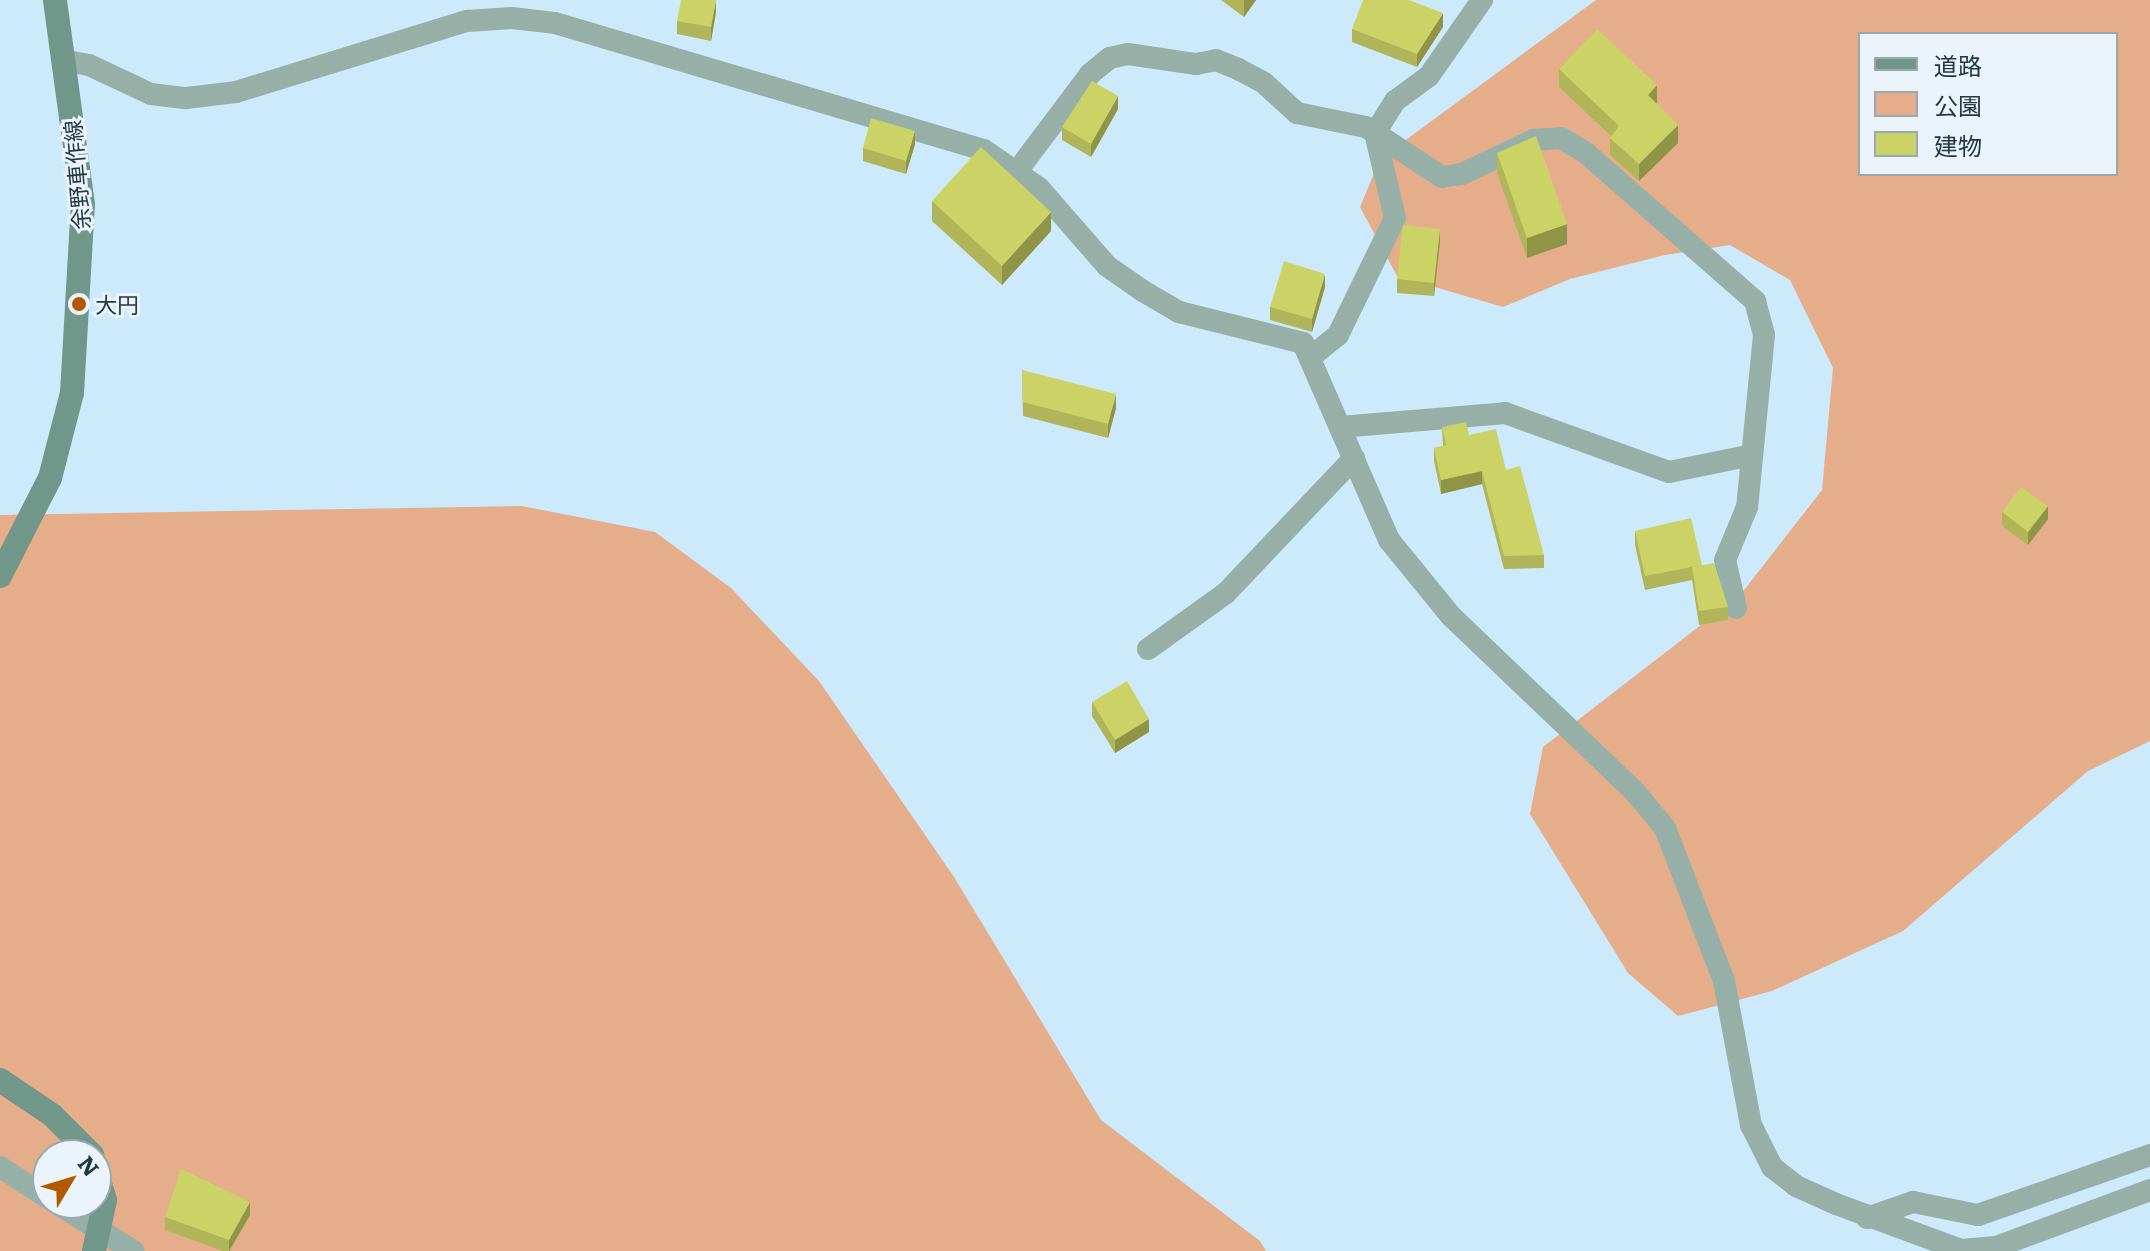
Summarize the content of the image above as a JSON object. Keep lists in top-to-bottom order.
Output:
{
  "streets": {
    "main road": ["余野車作線"]
  },
  "places": ["大円"],
  "legend": ["道路", "公園", "建物"],
  "north": "top right"
}
